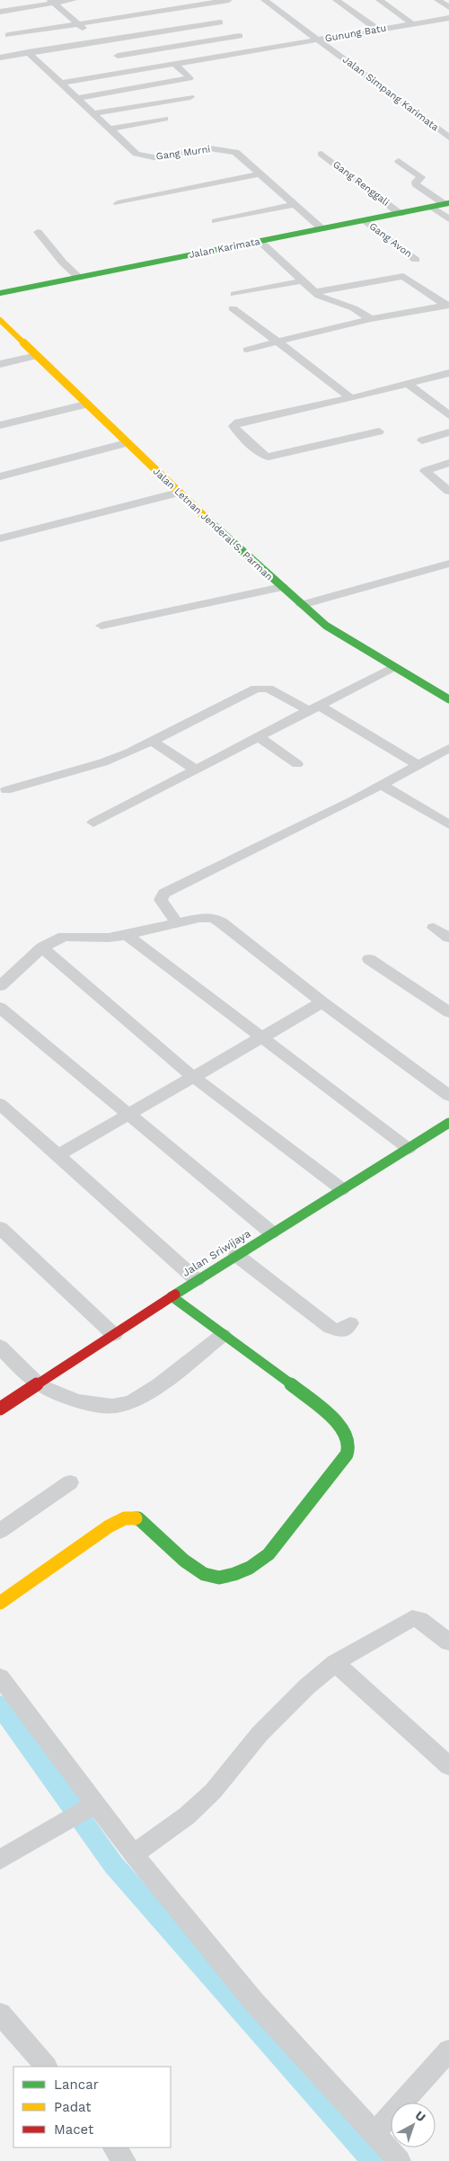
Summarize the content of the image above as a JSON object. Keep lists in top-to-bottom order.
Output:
{
  "streets": {
    "main road": ["Jalan Karimata", "Jalan Letnan Jenderal S. Parman", "Jalan Sriwijaya"],
    "street": [
      "Gunung Batu",
      "Jalan Simpang Karimata",
      "Gang Murni",
      "Gang Renggali",
      "Gang Avon"
    ]
  },
  "crossings": [
    ["Gunung Batu", "Jalan Simpang Karimata"],
    ["Gunung Batu", "Gang Murni"],
    ["Gang Murni", "Jalan Karimata"],
    ["Gang Renggali", "Jalan Karimata"],
    ["Gang Avon", "Jalan Karimata"]
  ],
  "legend": ["Lancar", "Padat", "Macet"],
  "north": "top right"
}
